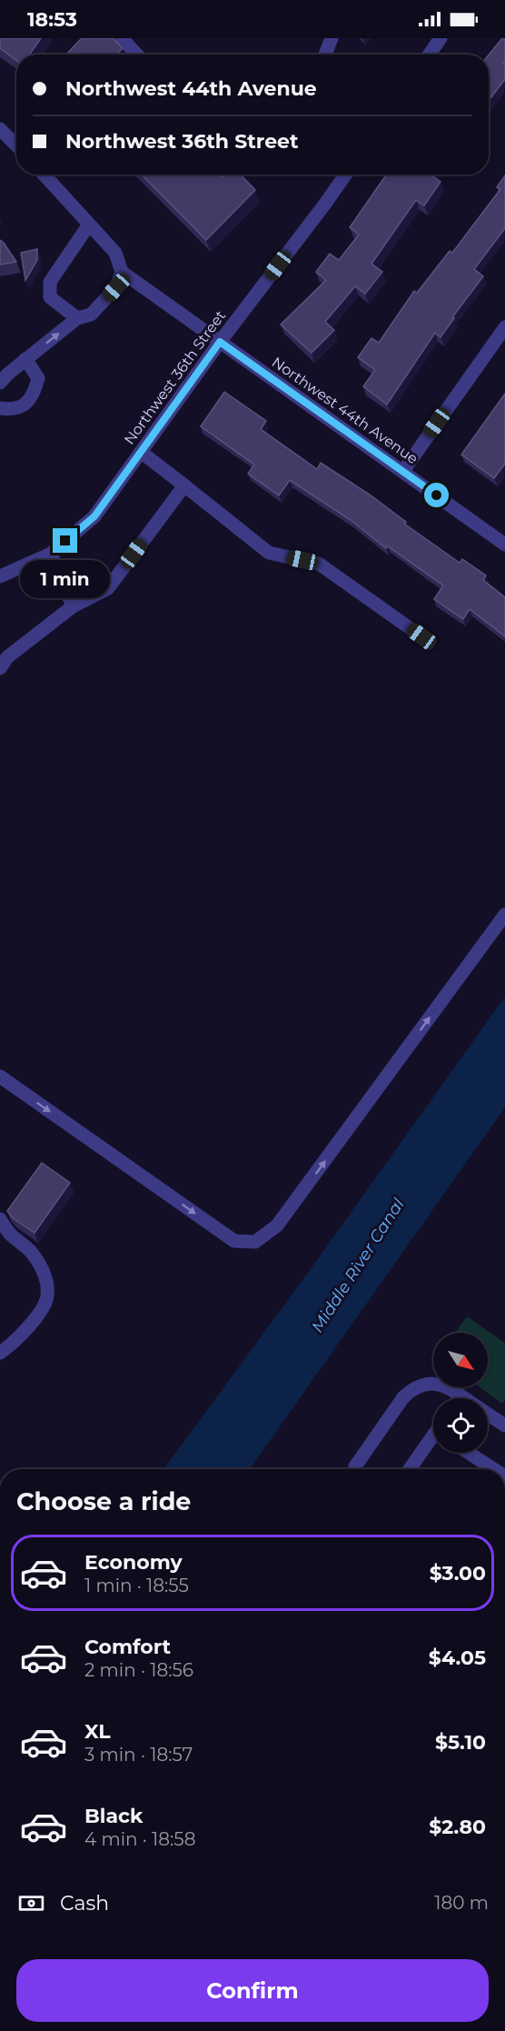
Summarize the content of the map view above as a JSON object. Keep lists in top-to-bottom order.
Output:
{
  "streets": {
    "street": ["Northwest 36th Street", "Northwest 44th Avenue"]
  },
  "crossings": [
    ["Northwest 36th Street", "Northwest 44th Avenue"]
  ],
  "water": ["Middle River Canal"],
  "north": "bottom right",
  "page": {
    "status": "18:53",
    "banner": ["Northwest 44th Avenue", "Northwest 36th Street"],
    "bubble": "1 min",
    "heading": "Choose a ride",
    "list": [
      {
        "name": "Economy",
        "note": "1 min · 18:55",
        "value": "$3.00"
      },
      {
        "name": "Comfort",
        "note": "2 min · 18:56",
        "value": "$4.05"
      },
      {
        "name": "XL",
        "note": "3 min · 18:57",
        "value": "$5.10"
      },
      {
        "name": "Black",
        "note": "4 min · 18:58",
        "value": "$2.80"
      }
    ],
    "pay": ["Cash", "180 m"],
    "buttons": "Confirm"
  }
}
